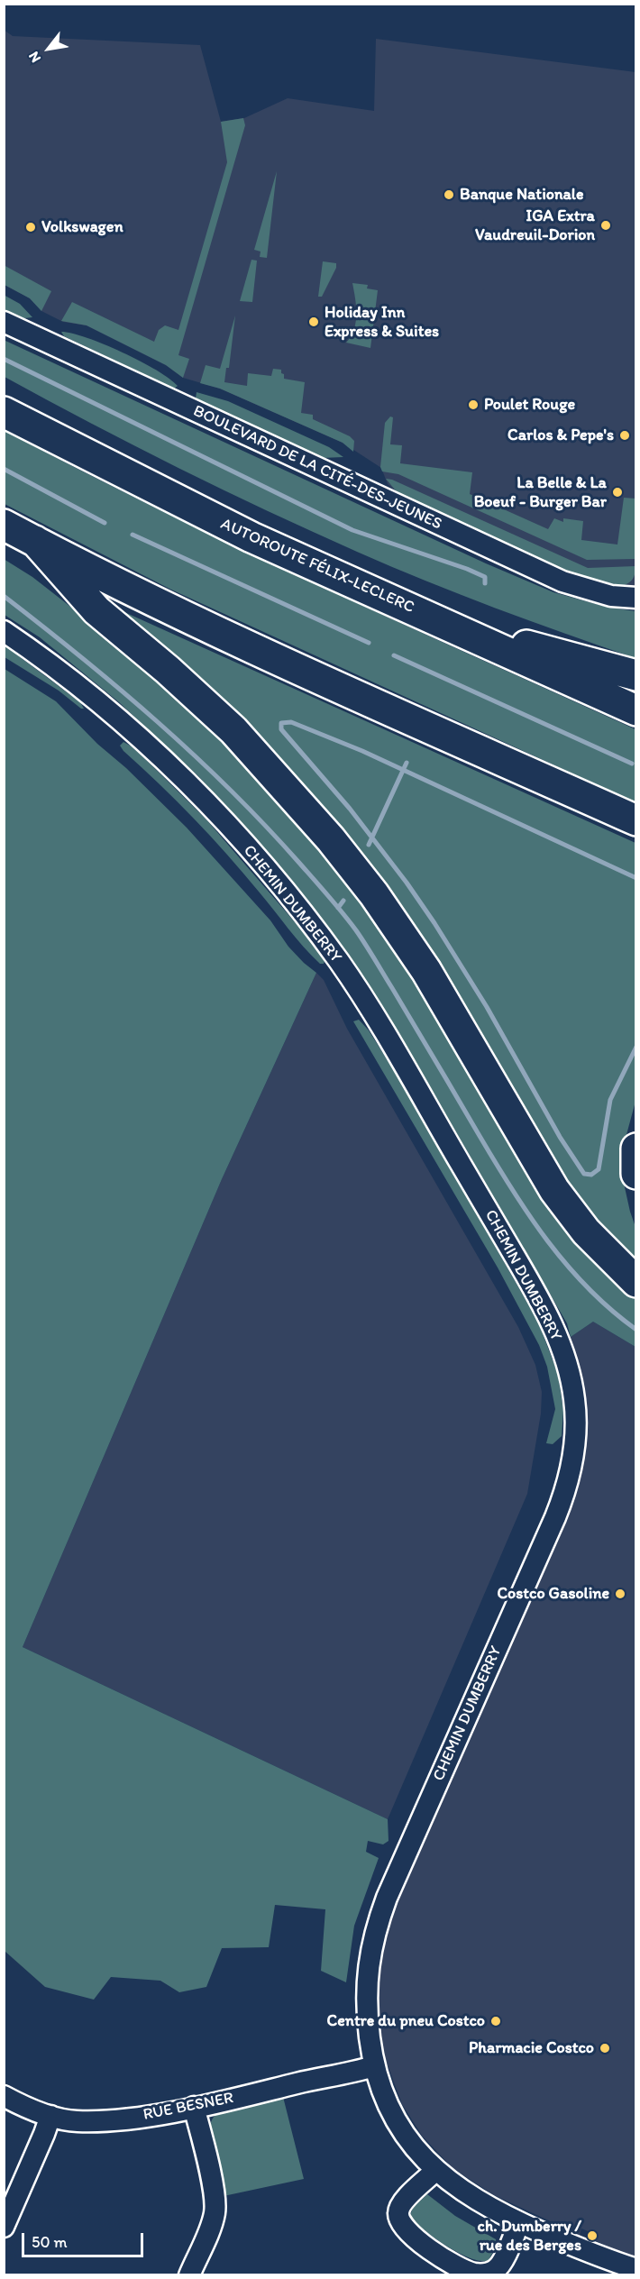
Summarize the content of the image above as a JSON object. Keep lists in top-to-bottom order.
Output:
{
  "streets": {
    "highway": ["AUTOROUTE FÉLIX-LECLERC"],
    "street": ["BOULEVARD DE LA CITÉ-DES-JEUNES", "CHEMIN DUMBERRY", "RUE BESNER"]
  },
  "crossings": [
    ["CHEMIN DUMBERRY", "RUE BESNER"]
  ],
  "places": [
    "Banque Nationale",
    "IGA Extra Vaudreuil-Dorion",
    "Volkswagen",
    "Holiday Inn Express & Suites",
    "Poulet Rouge",
    "Carlos & Pepe's",
    "La Belle & La Boeuf - Burger Bar",
    "Costco Gasoline",
    "Centre du pneu Costco",
    "Pharmacie Costco",
    "ch. Dumberry / rue des Berges"
  ],
  "scale_bar": "50 m",
  "north": "bottom left"
}
